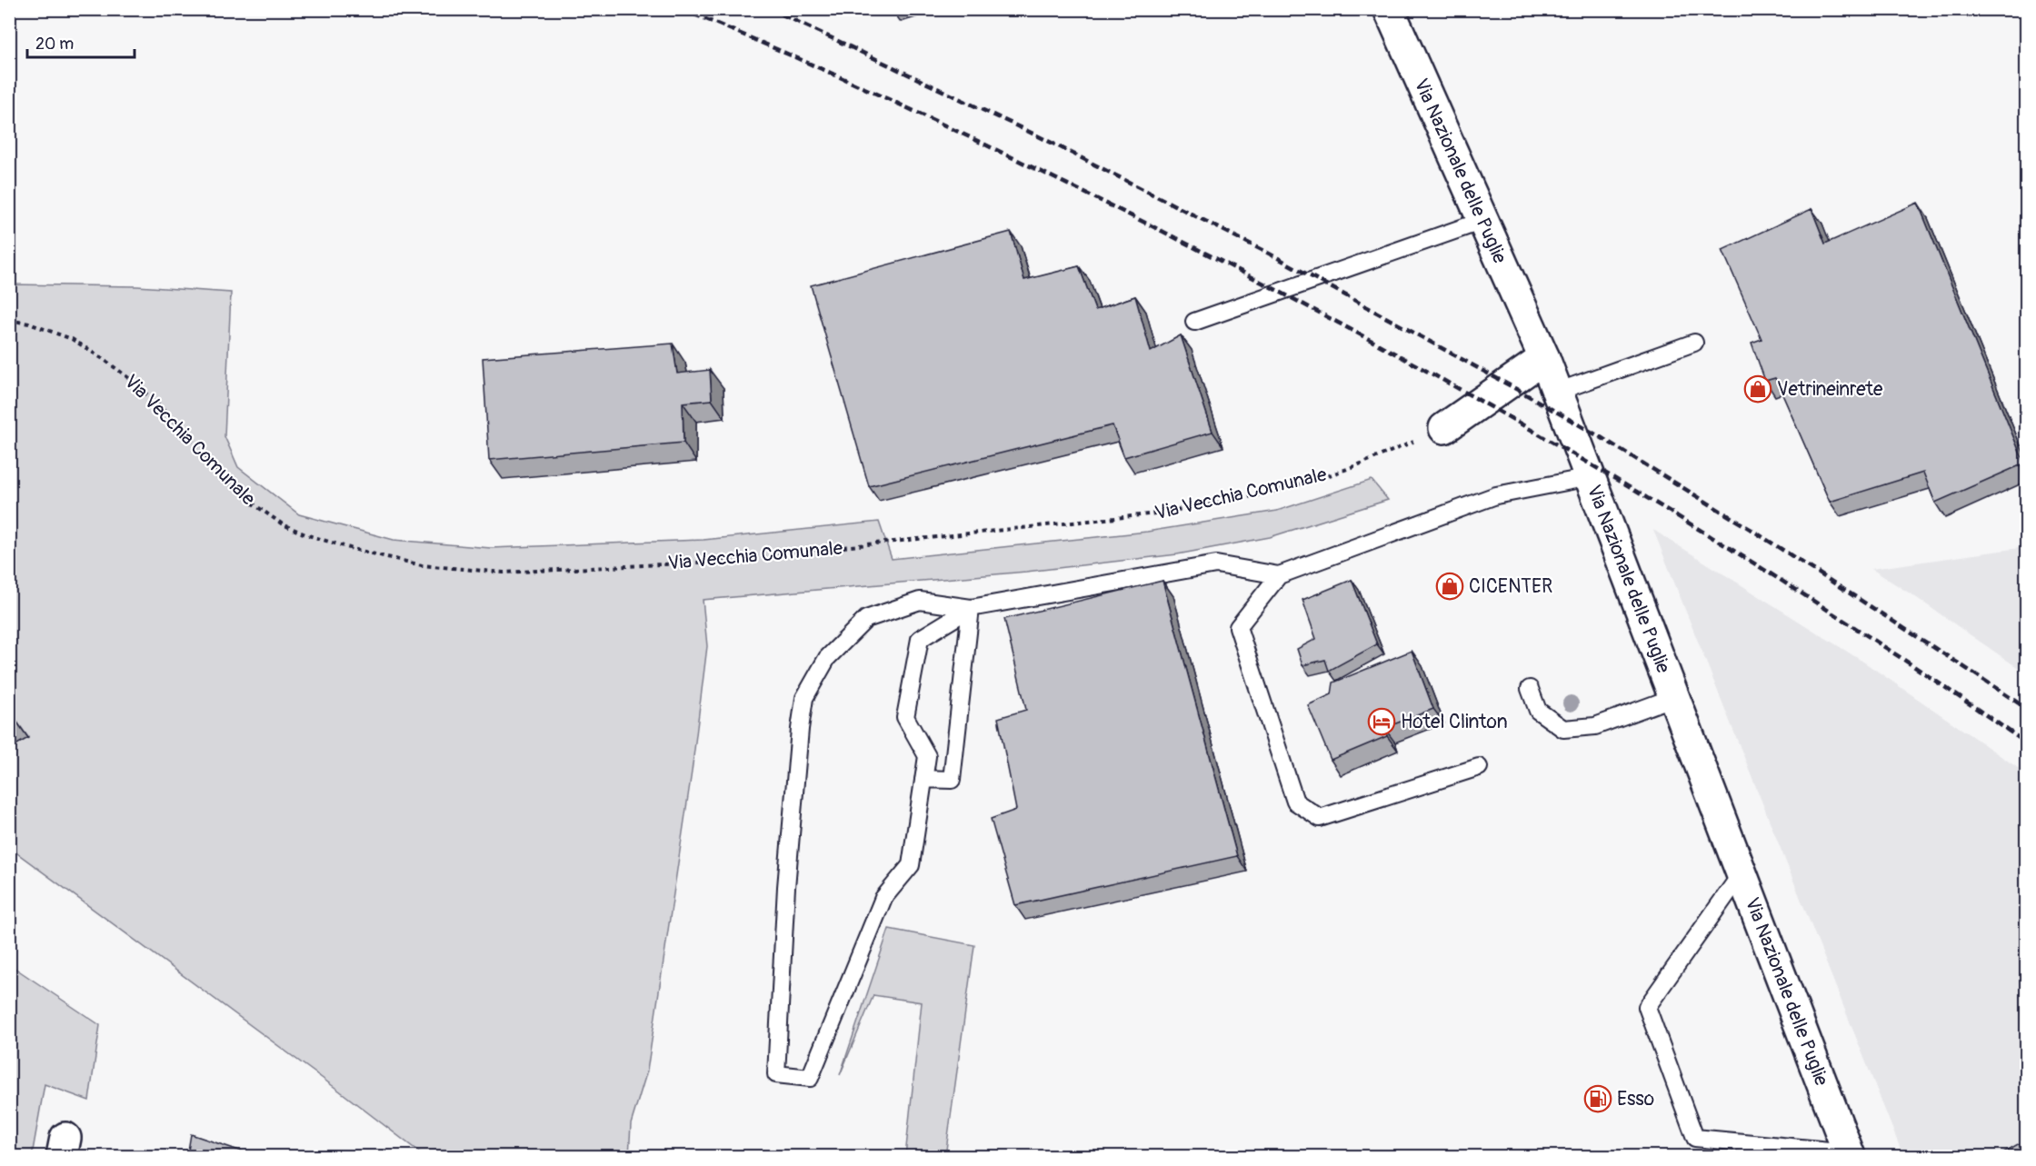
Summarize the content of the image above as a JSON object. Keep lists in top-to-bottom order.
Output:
{
  "streets": {
    "main road": ["Via Nazionale delle Puglie"],
    "path": ["Via Vecchia Comunale"]
  },
  "places": {
    "shop": ["Vetrineinrete", "CICENTER"],
    "hotel": ["Hotel Clinton"],
    "fuel station": ["Esso"]
  },
  "scale_bar": "20 m"
}
